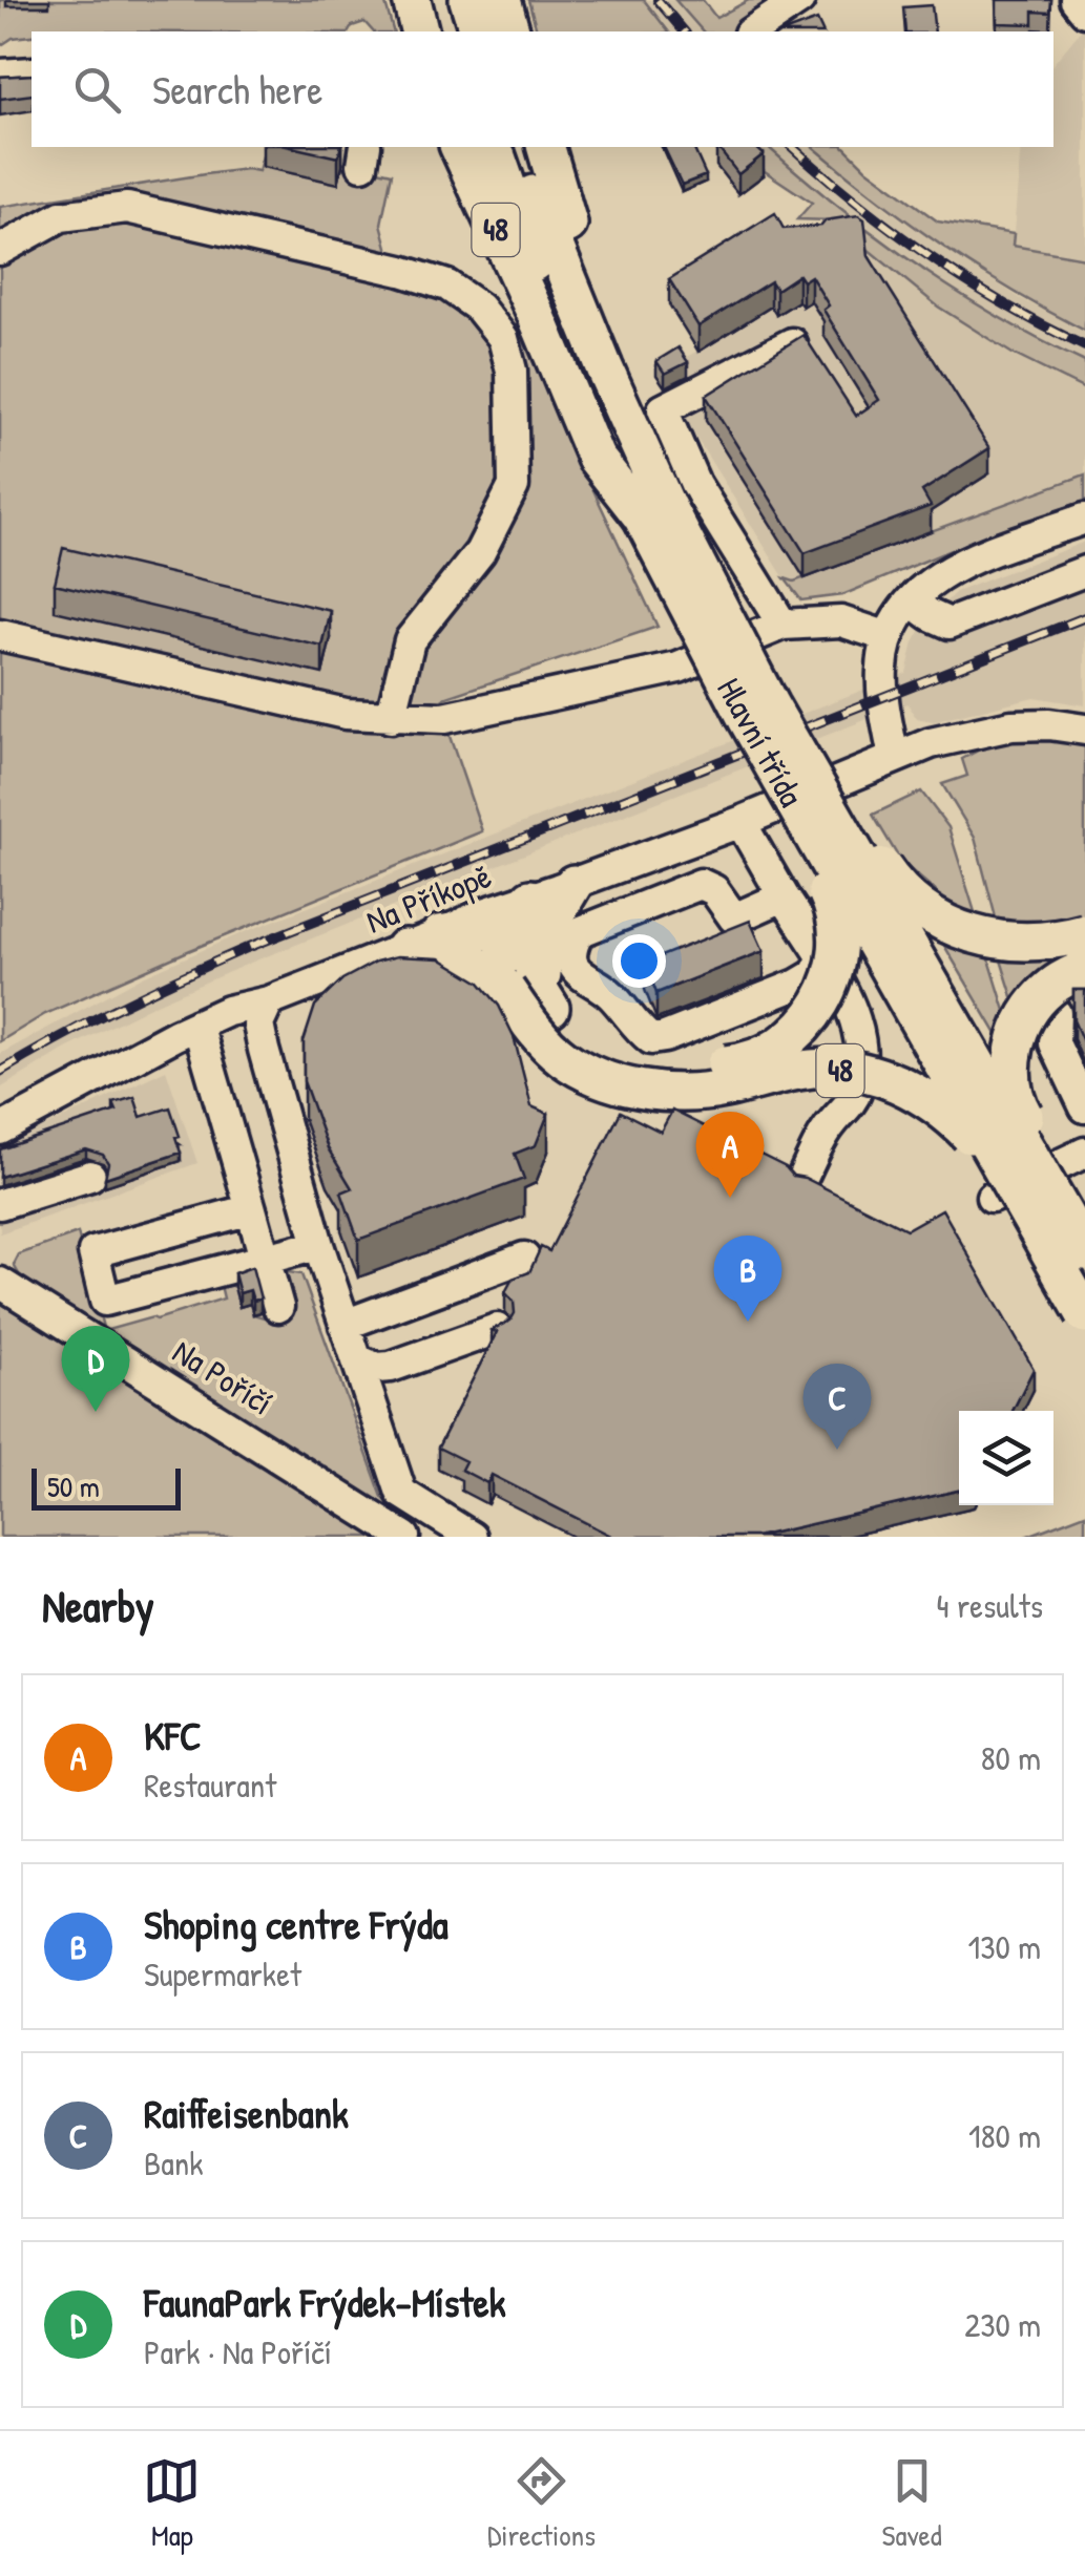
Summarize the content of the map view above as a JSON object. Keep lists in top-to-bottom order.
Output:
{
  "streets": {
    "main road": ["48", "Hlavní třída"],
    "street": ["Na Příkopě", "Na Poříčí"]
  },
  "crossings": [
    ["48", "Hlavní třída"],
    ["48", "Na Příkopě"]
  ],
  "scale_bar": "50 m",
  "page": {
    "search": "Search here",
    "pins": [
      "A",
      "B",
      "D",
      "C"
    ],
    "scale": "50 m",
    "heading": ["Nearby", "4 results"],
    "list": [
      {
        "mark": "A",
        "name": "KFC",
        "note": "Restaurant",
        "value": "80 m"
      },
      {
        "mark": "B",
        "name": "Shoping centre Frýda",
        "note": "Supermarket",
        "value": "130 m"
      },
      {
        "mark": "C",
        "name": "Raiffeisenbank",
        "note": "Bank",
        "value": "180 m"
      },
      {
        "mark": "D",
        "name": "FaunaPark Frýdek-Místek",
        "note": "Park · Na Poříčí",
        "value": "230 m"
      }
    ],
    "nav": ["Map", "Directions", "Saved"]
  }
}
